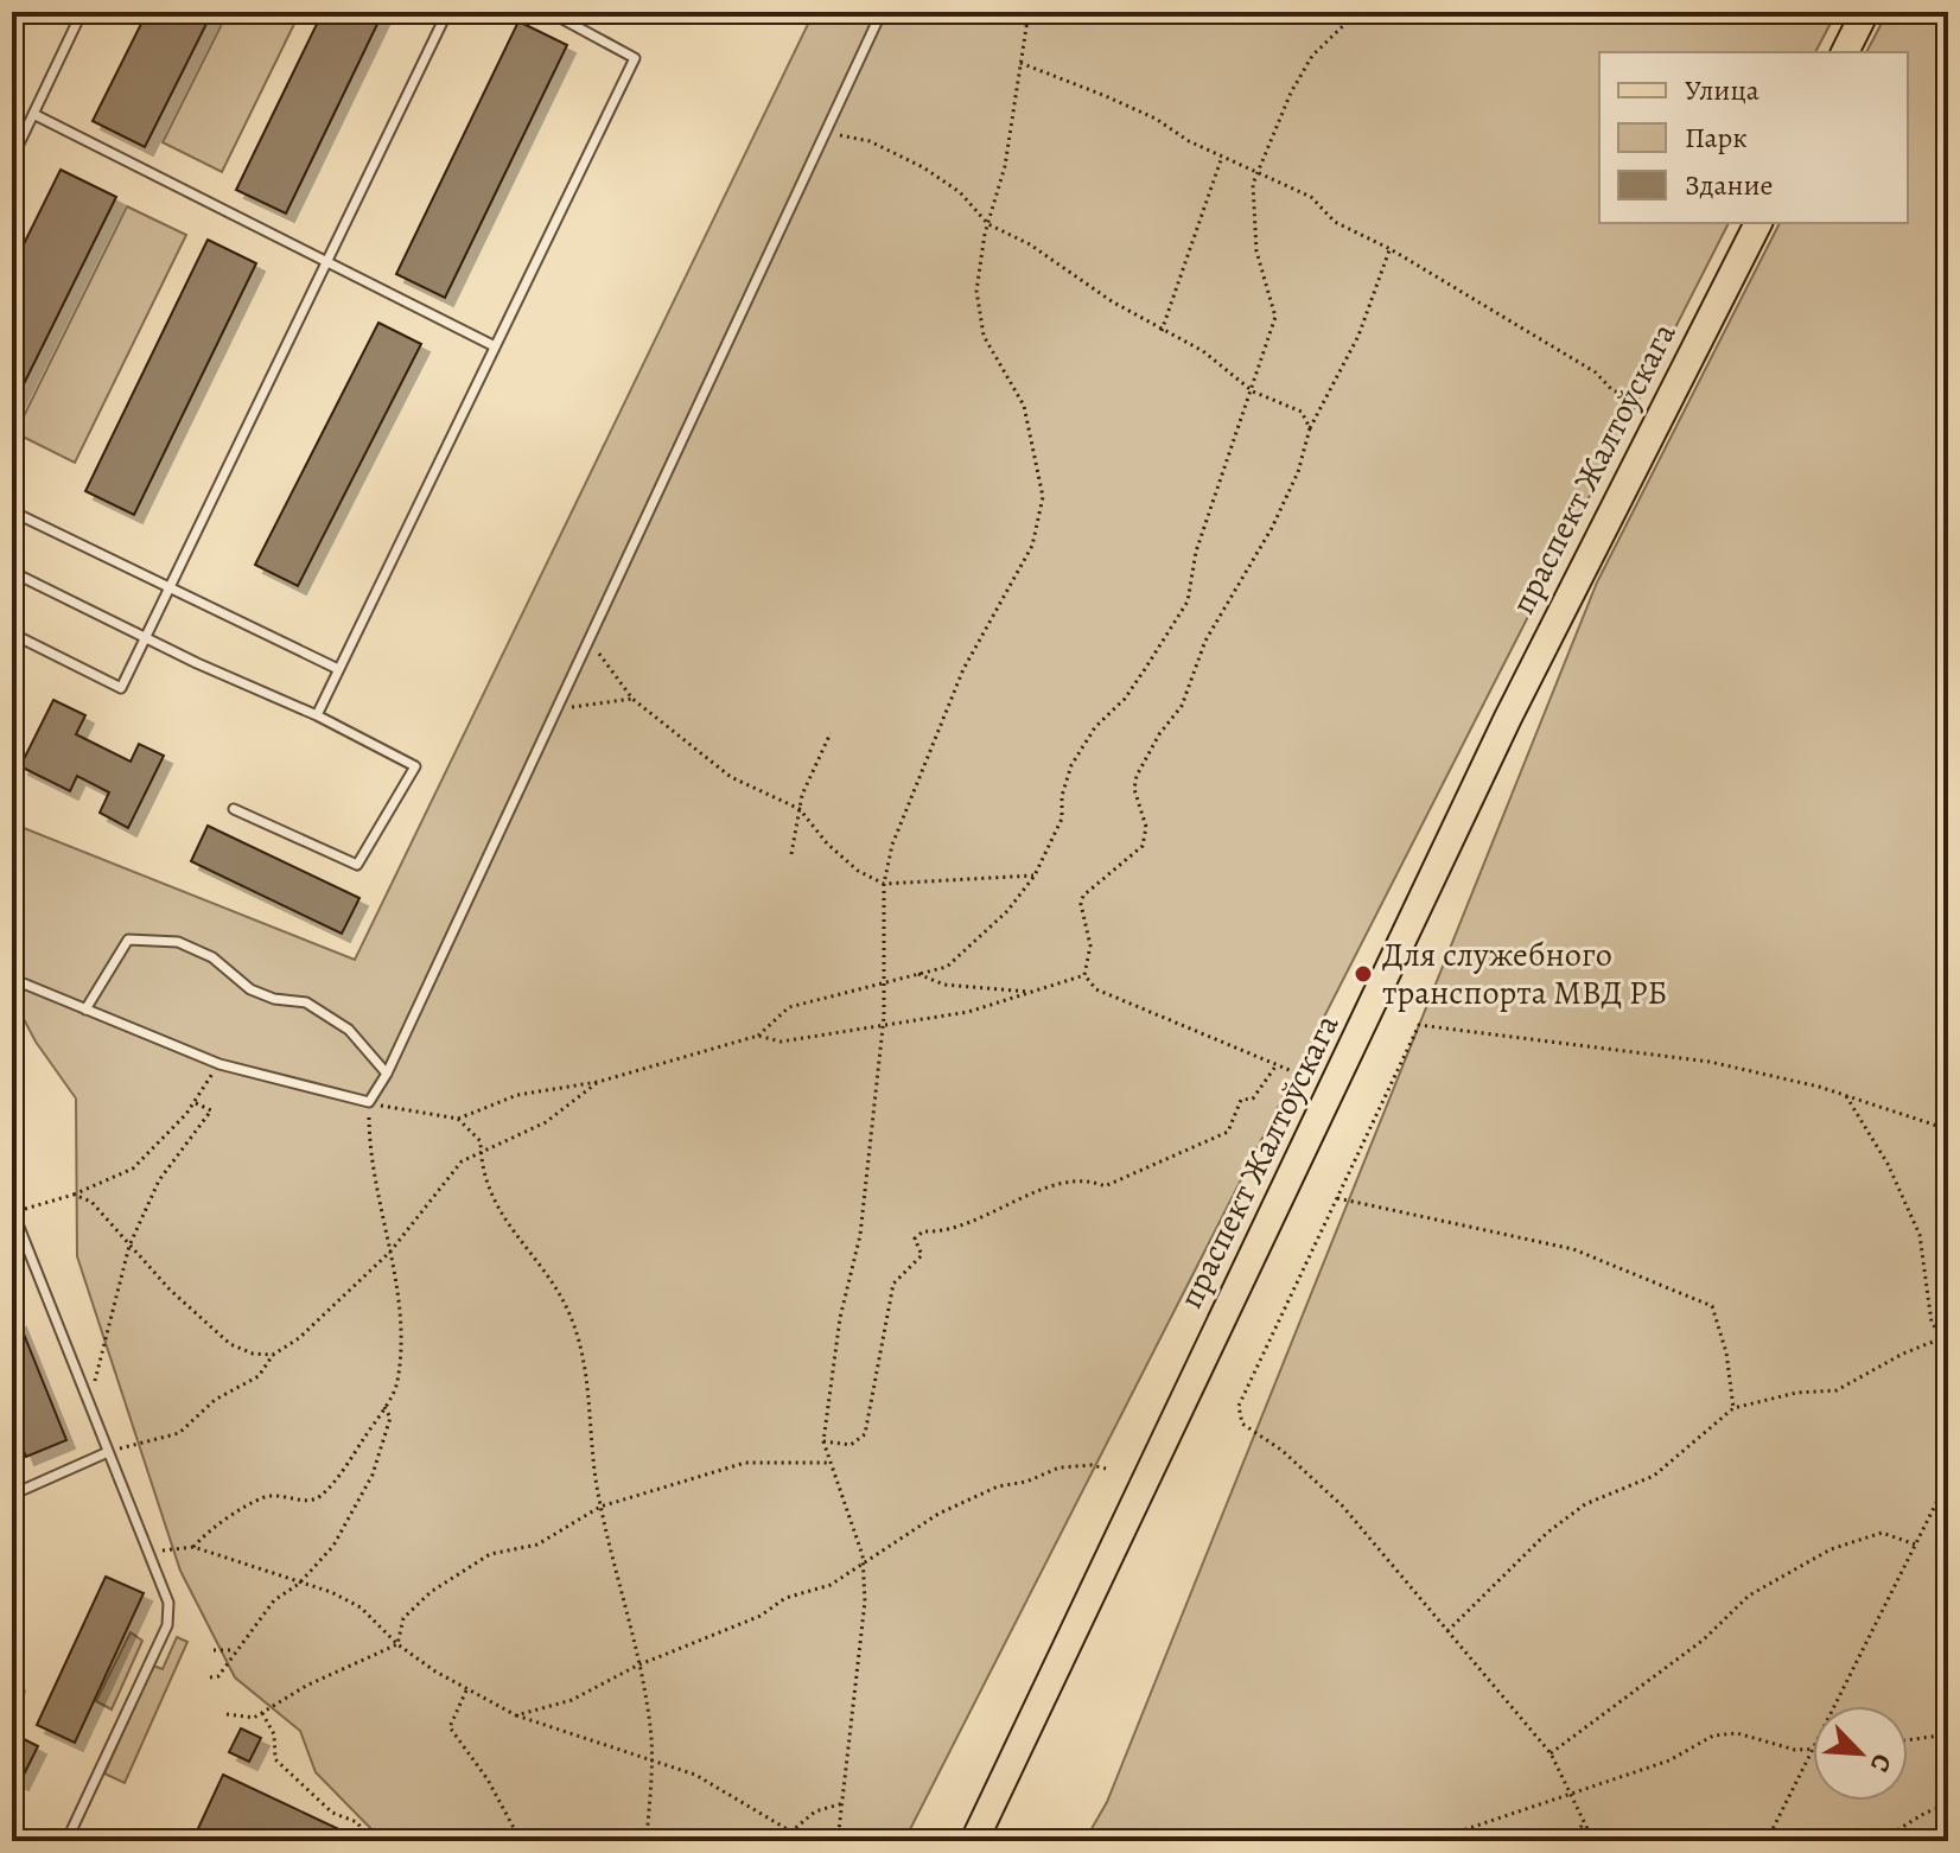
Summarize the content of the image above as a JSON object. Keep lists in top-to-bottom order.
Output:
{
  "streets": {
    "main road": ["праспект Жалтоўскага"]
  },
  "places": ["Для служебного транспорта МВД РБ"],
  "legend": ["Улица", "Парк", "Здание"],
  "north": "bottom right"
}
